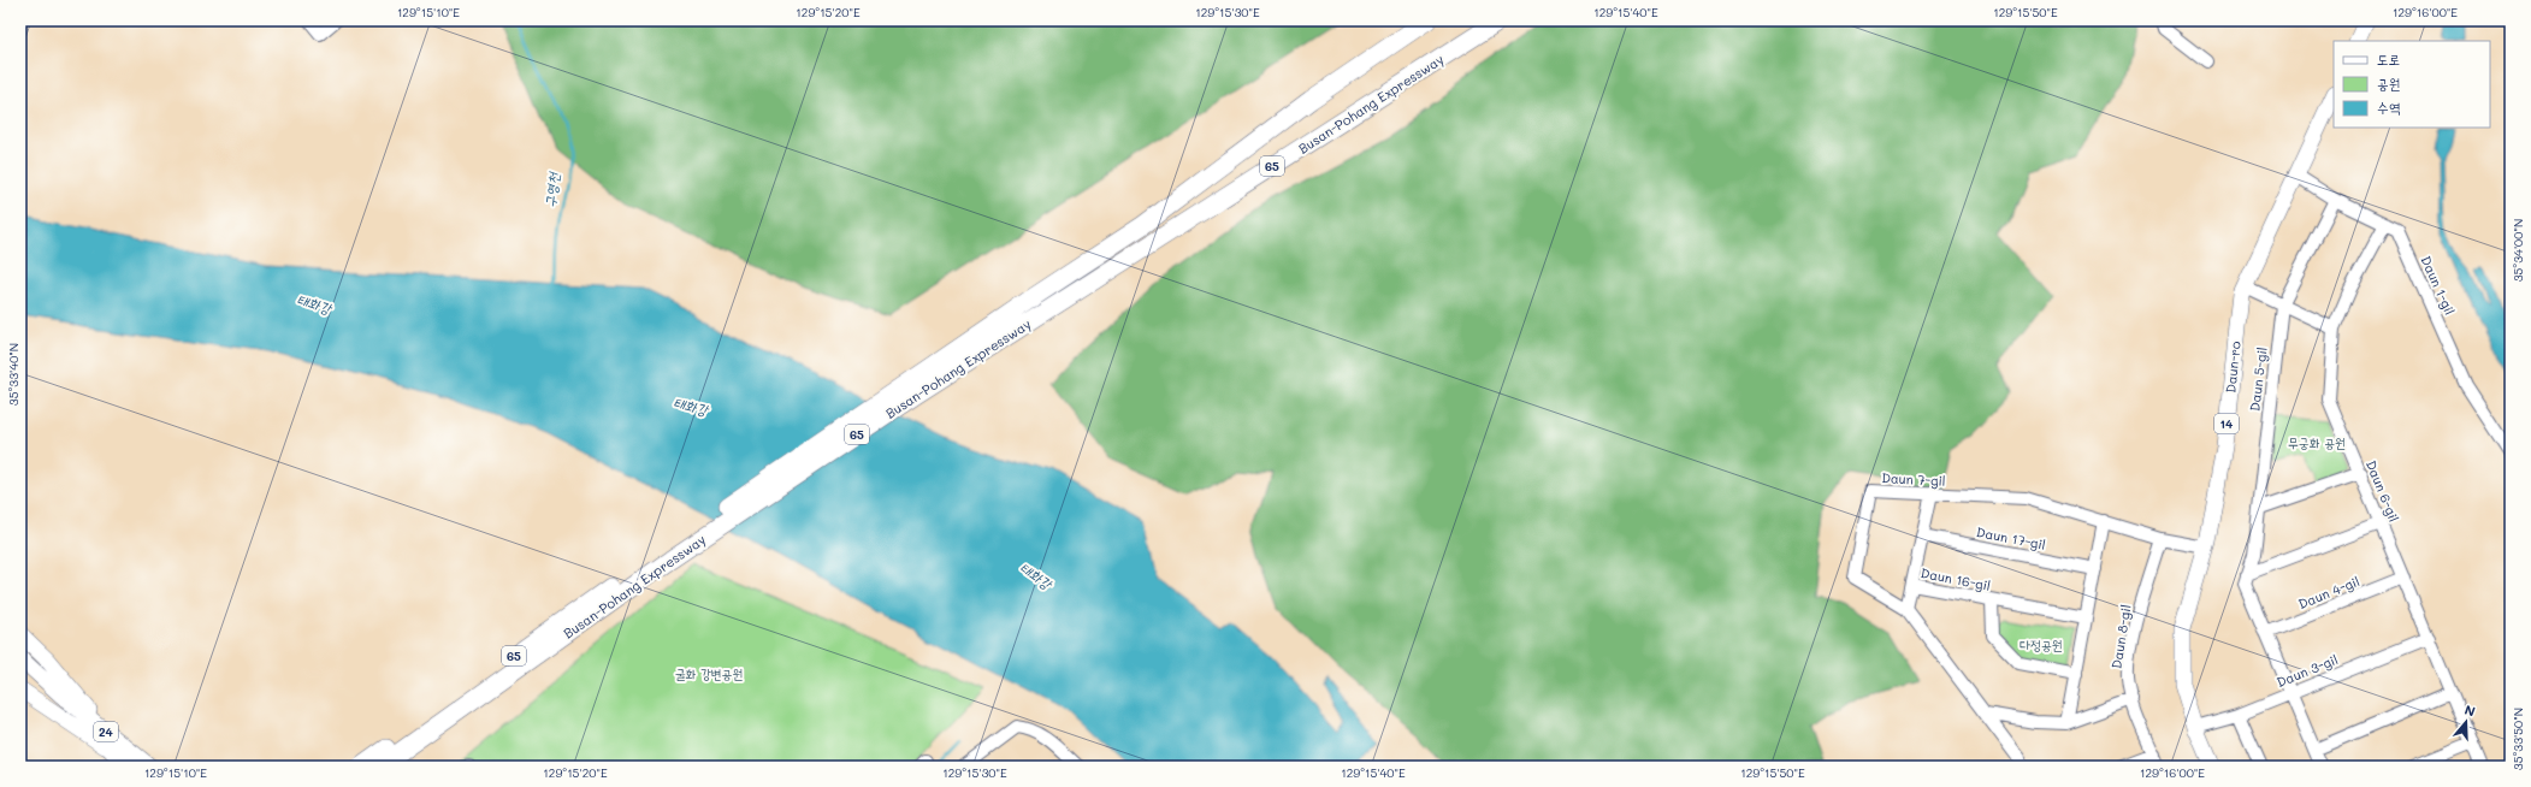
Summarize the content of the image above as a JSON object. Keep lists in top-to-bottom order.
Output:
{
  "streets": {
    "highway": ["Busan-Pohang Expressway", "65"],
    "main road": ["Daun-ro", "14", "24"],
    "street": [
      "Daun 1-gil",
      "Daun 5-gil",
      "Daun 7-gil",
      "Daun 6-gil",
      "Daun 17-gil",
      "Daun 16-gil",
      "Daun 4-gil",
      "Daun 8-gil",
      "Daun 3-gil"
    ]
  },
  "crossings": [
    ["Daun 1-gil", "Daun-ro"],
    ["Daun 1-gil", "Daun 5-gil"],
    ["Daun 1-gil", "Daun 6-gil"],
    ["Daun-ro", "Daun 7-gil"],
    ["Daun-ro", "Daun 3-gil"],
    ["Daun 5-gil", "Daun 4-gil"],
    ["Daun 5-gil", "Daun 3-gil"],
    ["Daun 7-gil", "Daun 16-gil"],
    ["Daun 7-gil", "Daun 8-gil"],
    ["Daun 6-gil", "Daun 4-gil"],
    ["Daun 6-gil", "Daun 3-gil"],
    ["Daun 17-gil", "Daun 16-gil"]
  ],
  "water": ["구영천", "태화강"],
  "parks": ["무궁화 공원", "다정공원", "굴화 강변공원"],
  "legend": ["도로", "공원", "수역"],
  "north": "top",
  "coordinates": [
    "129°15'10\"E",
    "129°15'20\"E",
    "129°15'30\"E",
    "129°15'40\"E",
    "129°15'50\"E",
    "129°16'00\"E",
    "35°34'00\"N",
    "35°33'40\"N",
    "35°33'50\"N"
  ]
}
